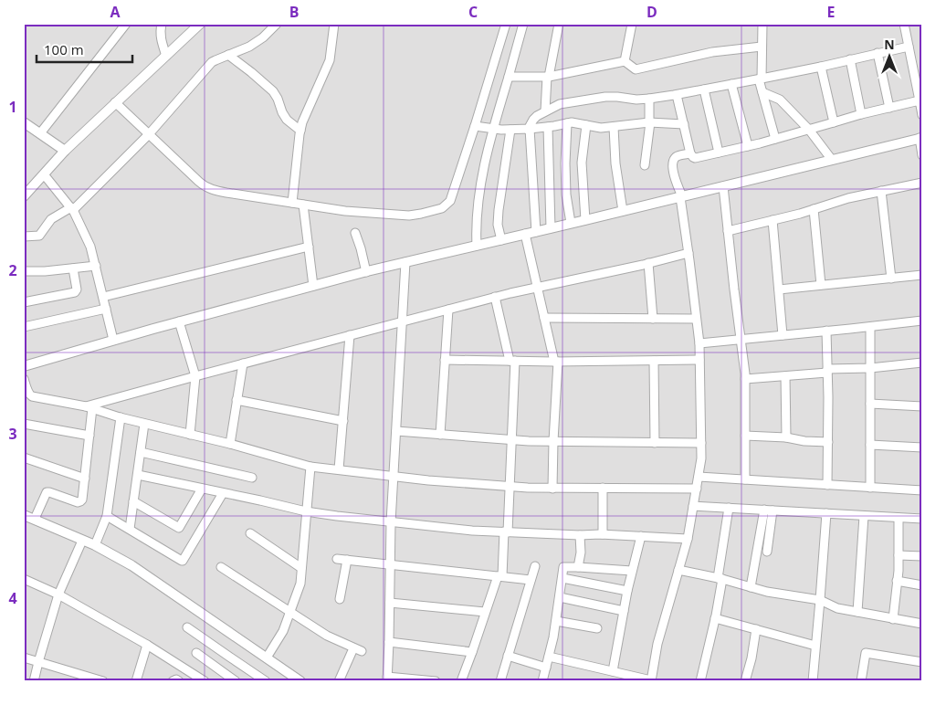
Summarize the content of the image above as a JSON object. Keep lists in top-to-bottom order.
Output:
{
  "scale_bar": "100 m",
  "north": "top",
  "grid": {
    "columns": [
      "A",
      "B",
      "C",
      "D",
      "E"
    ],
    "rows": [
      "1",
      "2",
      "3",
      "4"
    ]
  }
}
